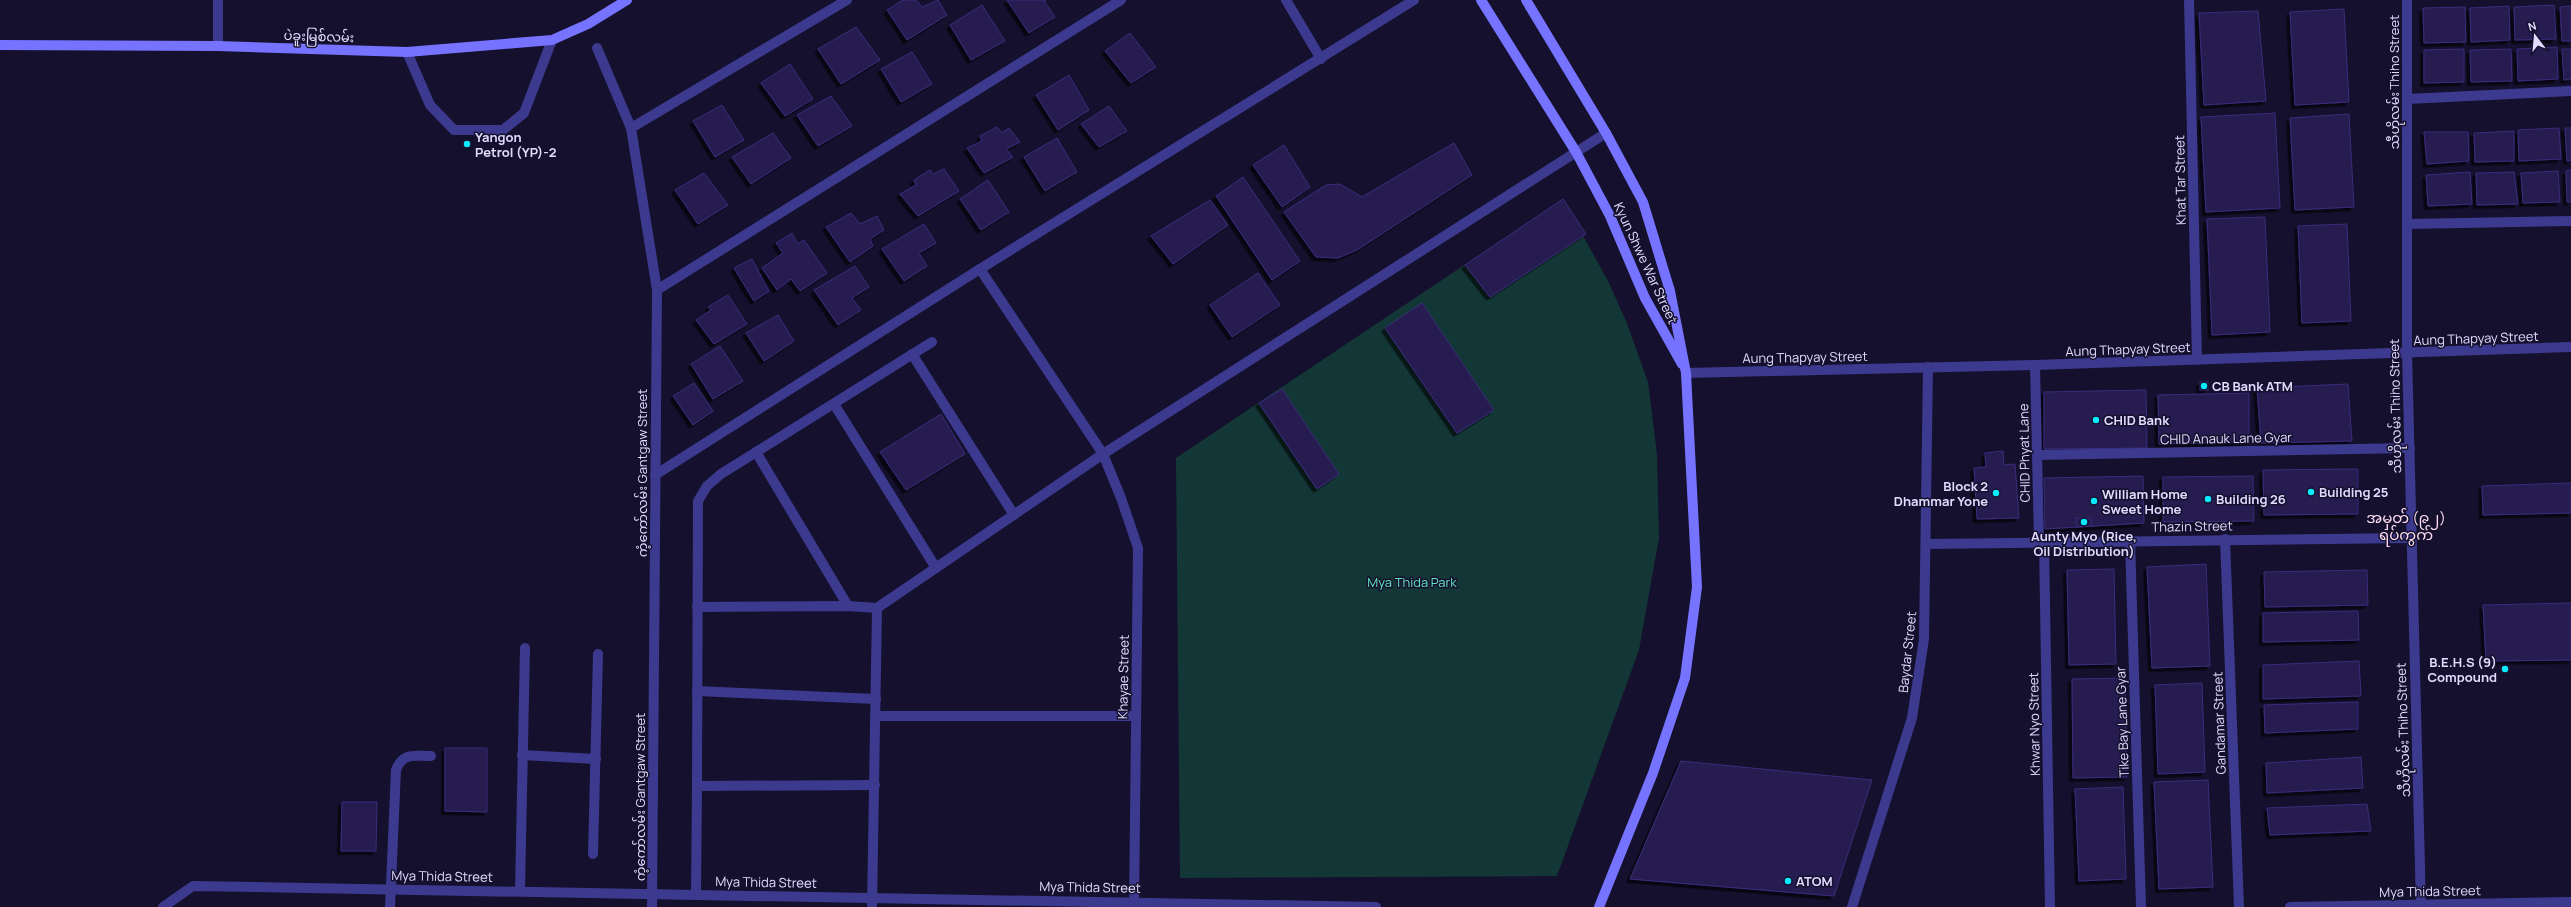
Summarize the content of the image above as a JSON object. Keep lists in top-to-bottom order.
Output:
{
  "streets": {
    "street": [
      "ပဲခူးမြစ်လမ်း",
      "သီဟိုလမ်း Thiho Street",
      "Khat Tar Street",
      "Kyun Shwe War Street",
      "Aung Thapyay Street",
      "CHID Anauk Lane Gyar",
      "CHID Phyat Lane",
      "ကံ့ကော်လမ်း Gantgaw Street",
      "Thazin Street",
      "Baydar Street",
      "Khayae Street",
      "Tike Bay Lane Gyar",
      "Gandamar Street",
      "Khwar Nyo Street",
      "Mya Thida Street"
    ]
  },
  "crossings": [
    ["သီဟိုလမ်း Thiho Street", "Aung Thapyay Street"],
    ["သီဟိုလမ်း Thiho Street", "CHID Anauk Lane Gyar"],
    ["သီဟိုလမ်း Thiho Street", "Thazin Street"],
    ["သီဟိုလမ်း Thiho Street", "Mya Thida Street"],
    ["Khat Tar Street", "Aung Thapyay Street"],
    ["Kyun Shwe War Street", "Aung Thapyay Street"],
    ["Aung Thapyay Street", "CHID Phyat Lane"],
    ["Aung Thapyay Street", "Baydar Street"],
    ["CHID Anauk Lane Gyar", "CHID Phyat Lane"],
    ["CHID Phyat Lane", "Thazin Street"],
    ["CHID Phyat Lane", "Khwar Nyo Street"],
    ["ကံ့ကော်လမ်း Gantgaw Street", "Mya Thida Street"],
    ["Thazin Street", "Baydar Street"],
    ["Thazin Street", "Tike Bay Lane Gyar"],
    ["Thazin Street", "Gandamar Street"],
    ["Thazin Street", "Khwar Nyo Street"],
    ["Khayae Street", "Mya Thida Street"]
  ],
  "districts": ["အမှတ် (၉၂) ရပ်ကွက်"],
  "parks": ["Mya Thida Park"],
  "places": [
    "Yangon Petrol (YP)-2",
    "CB Bank ATM",
    "CHID Bank",
    "Building 25",
    "Block 2 Dhammar Yone",
    "Building 26",
    "William Home Sweet Home",
    "Aunty Myo (Rice, Oil Distribution)",
    "B.E.H.S (9) Compound",
    "ATOM"
  ],
  "north": "top"
}
